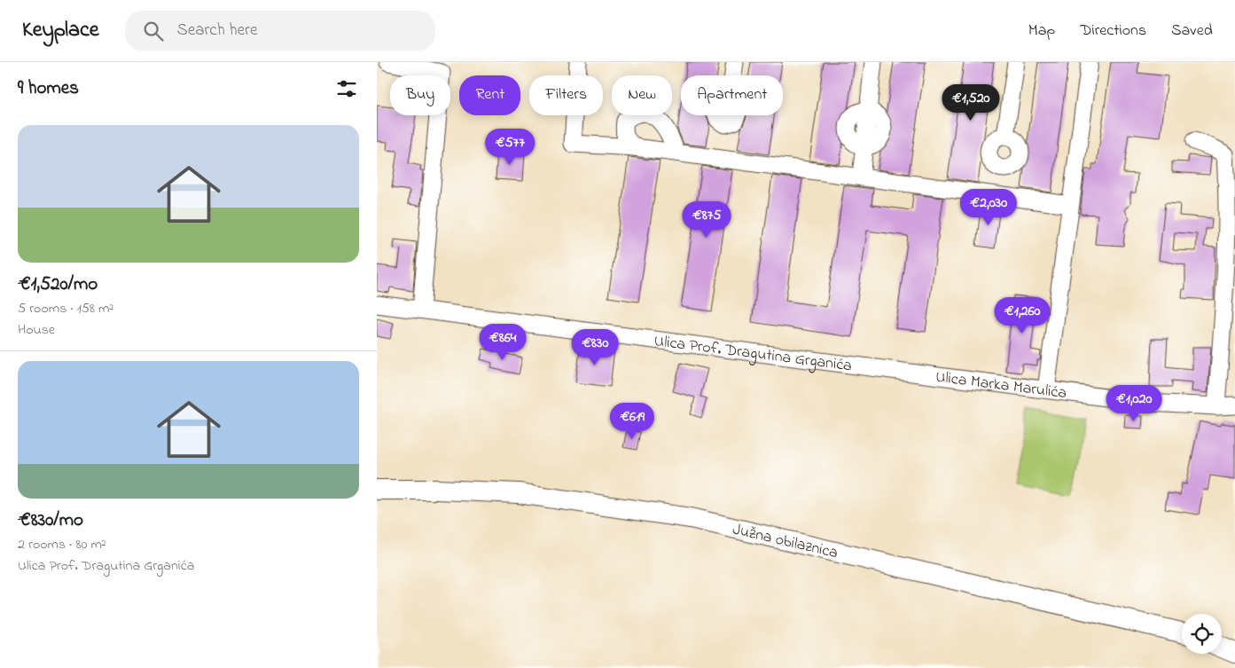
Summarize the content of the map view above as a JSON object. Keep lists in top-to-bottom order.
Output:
{
  "streets": {
    "main road": ["Južna obilaznica"],
    "street": ["Ulica Prof. Dragutina Grganića", "Ulica Marka Marulića"]
  },
  "crossings": [
    ["Ulica Prof. Dragutina Grganića", "Ulica Marka Marulića"]
  ],
  "page": {
    "header": "Keyplace",
    "search": "Search here",
    "nav": ["Map", "Directions", "Saved"],
    "heading": "9 homes",
    "chip": [
      "Buy",
      "Rent",
      "Filters",
      "New",
      "Apartment"
    ],
    "price": [
      "€1,520",
      "€577",
      "€2,030",
      "€875",
      "€1,260",
      "€864",
      "€830",
      "€1,020",
      "€619"
    ],
    "list": [
      {
        "name": "€1,520/mo",
        "note": "5 rooms · 158 m² · House"
      },
      {
        "name": "€830/mo",
        "note": "2 rooms · 80 m² · Ulica Prof. Dragutina Grganića"
      }
    ]
  }
}
